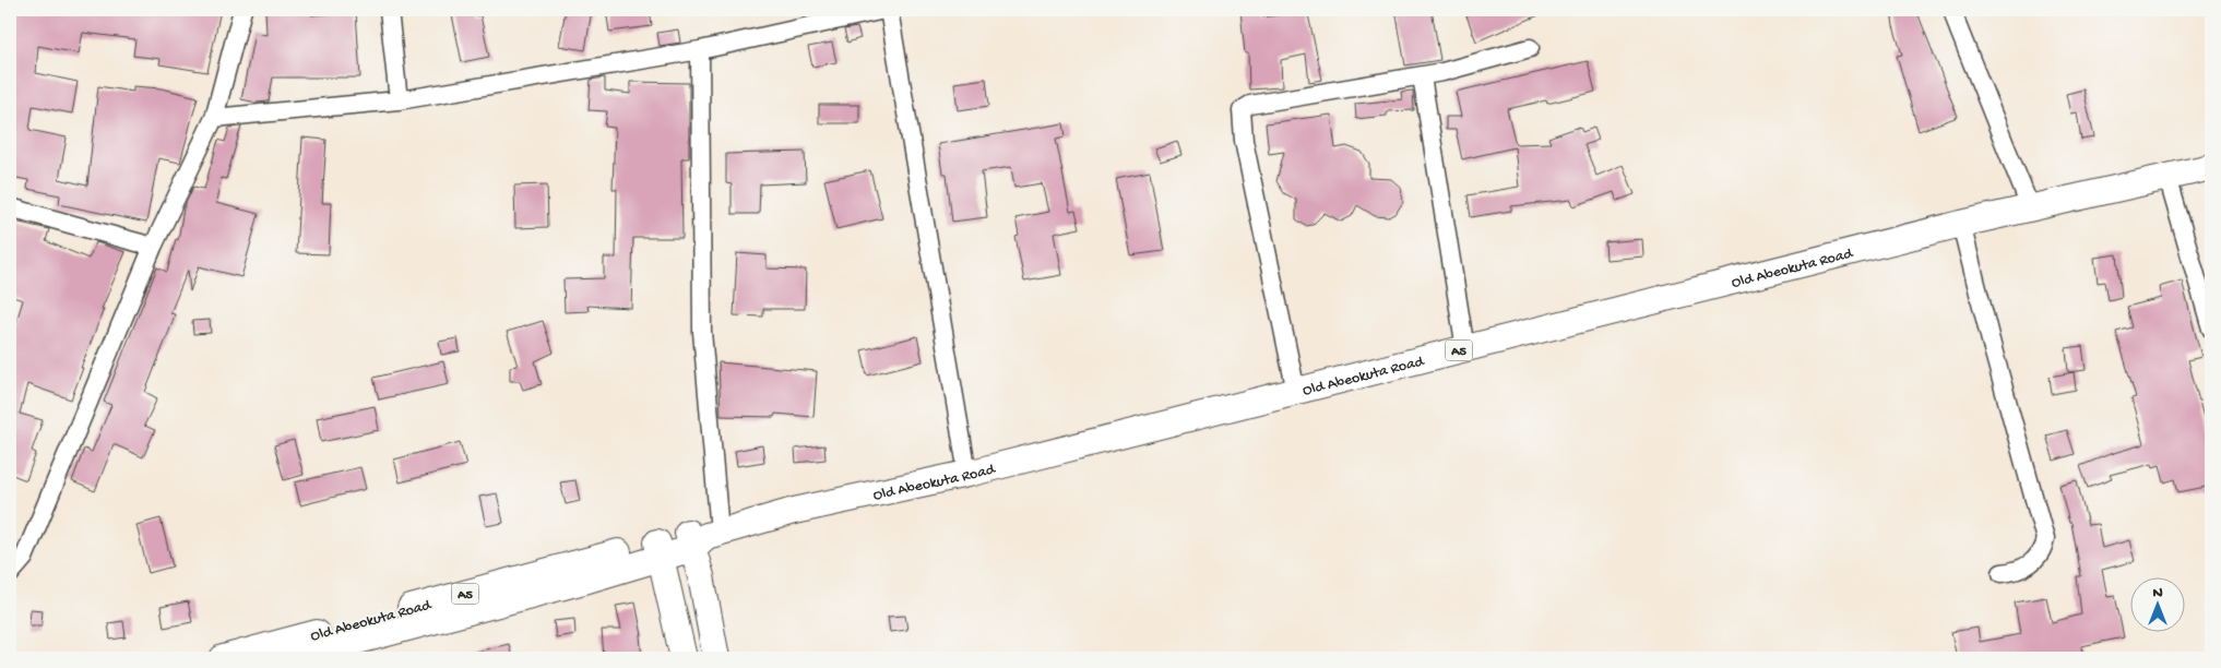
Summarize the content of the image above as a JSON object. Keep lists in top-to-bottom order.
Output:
{
  "streets": {
    "highway": ["Old Abeokuta Road", "A5"]
  },
  "north": "top"
}
